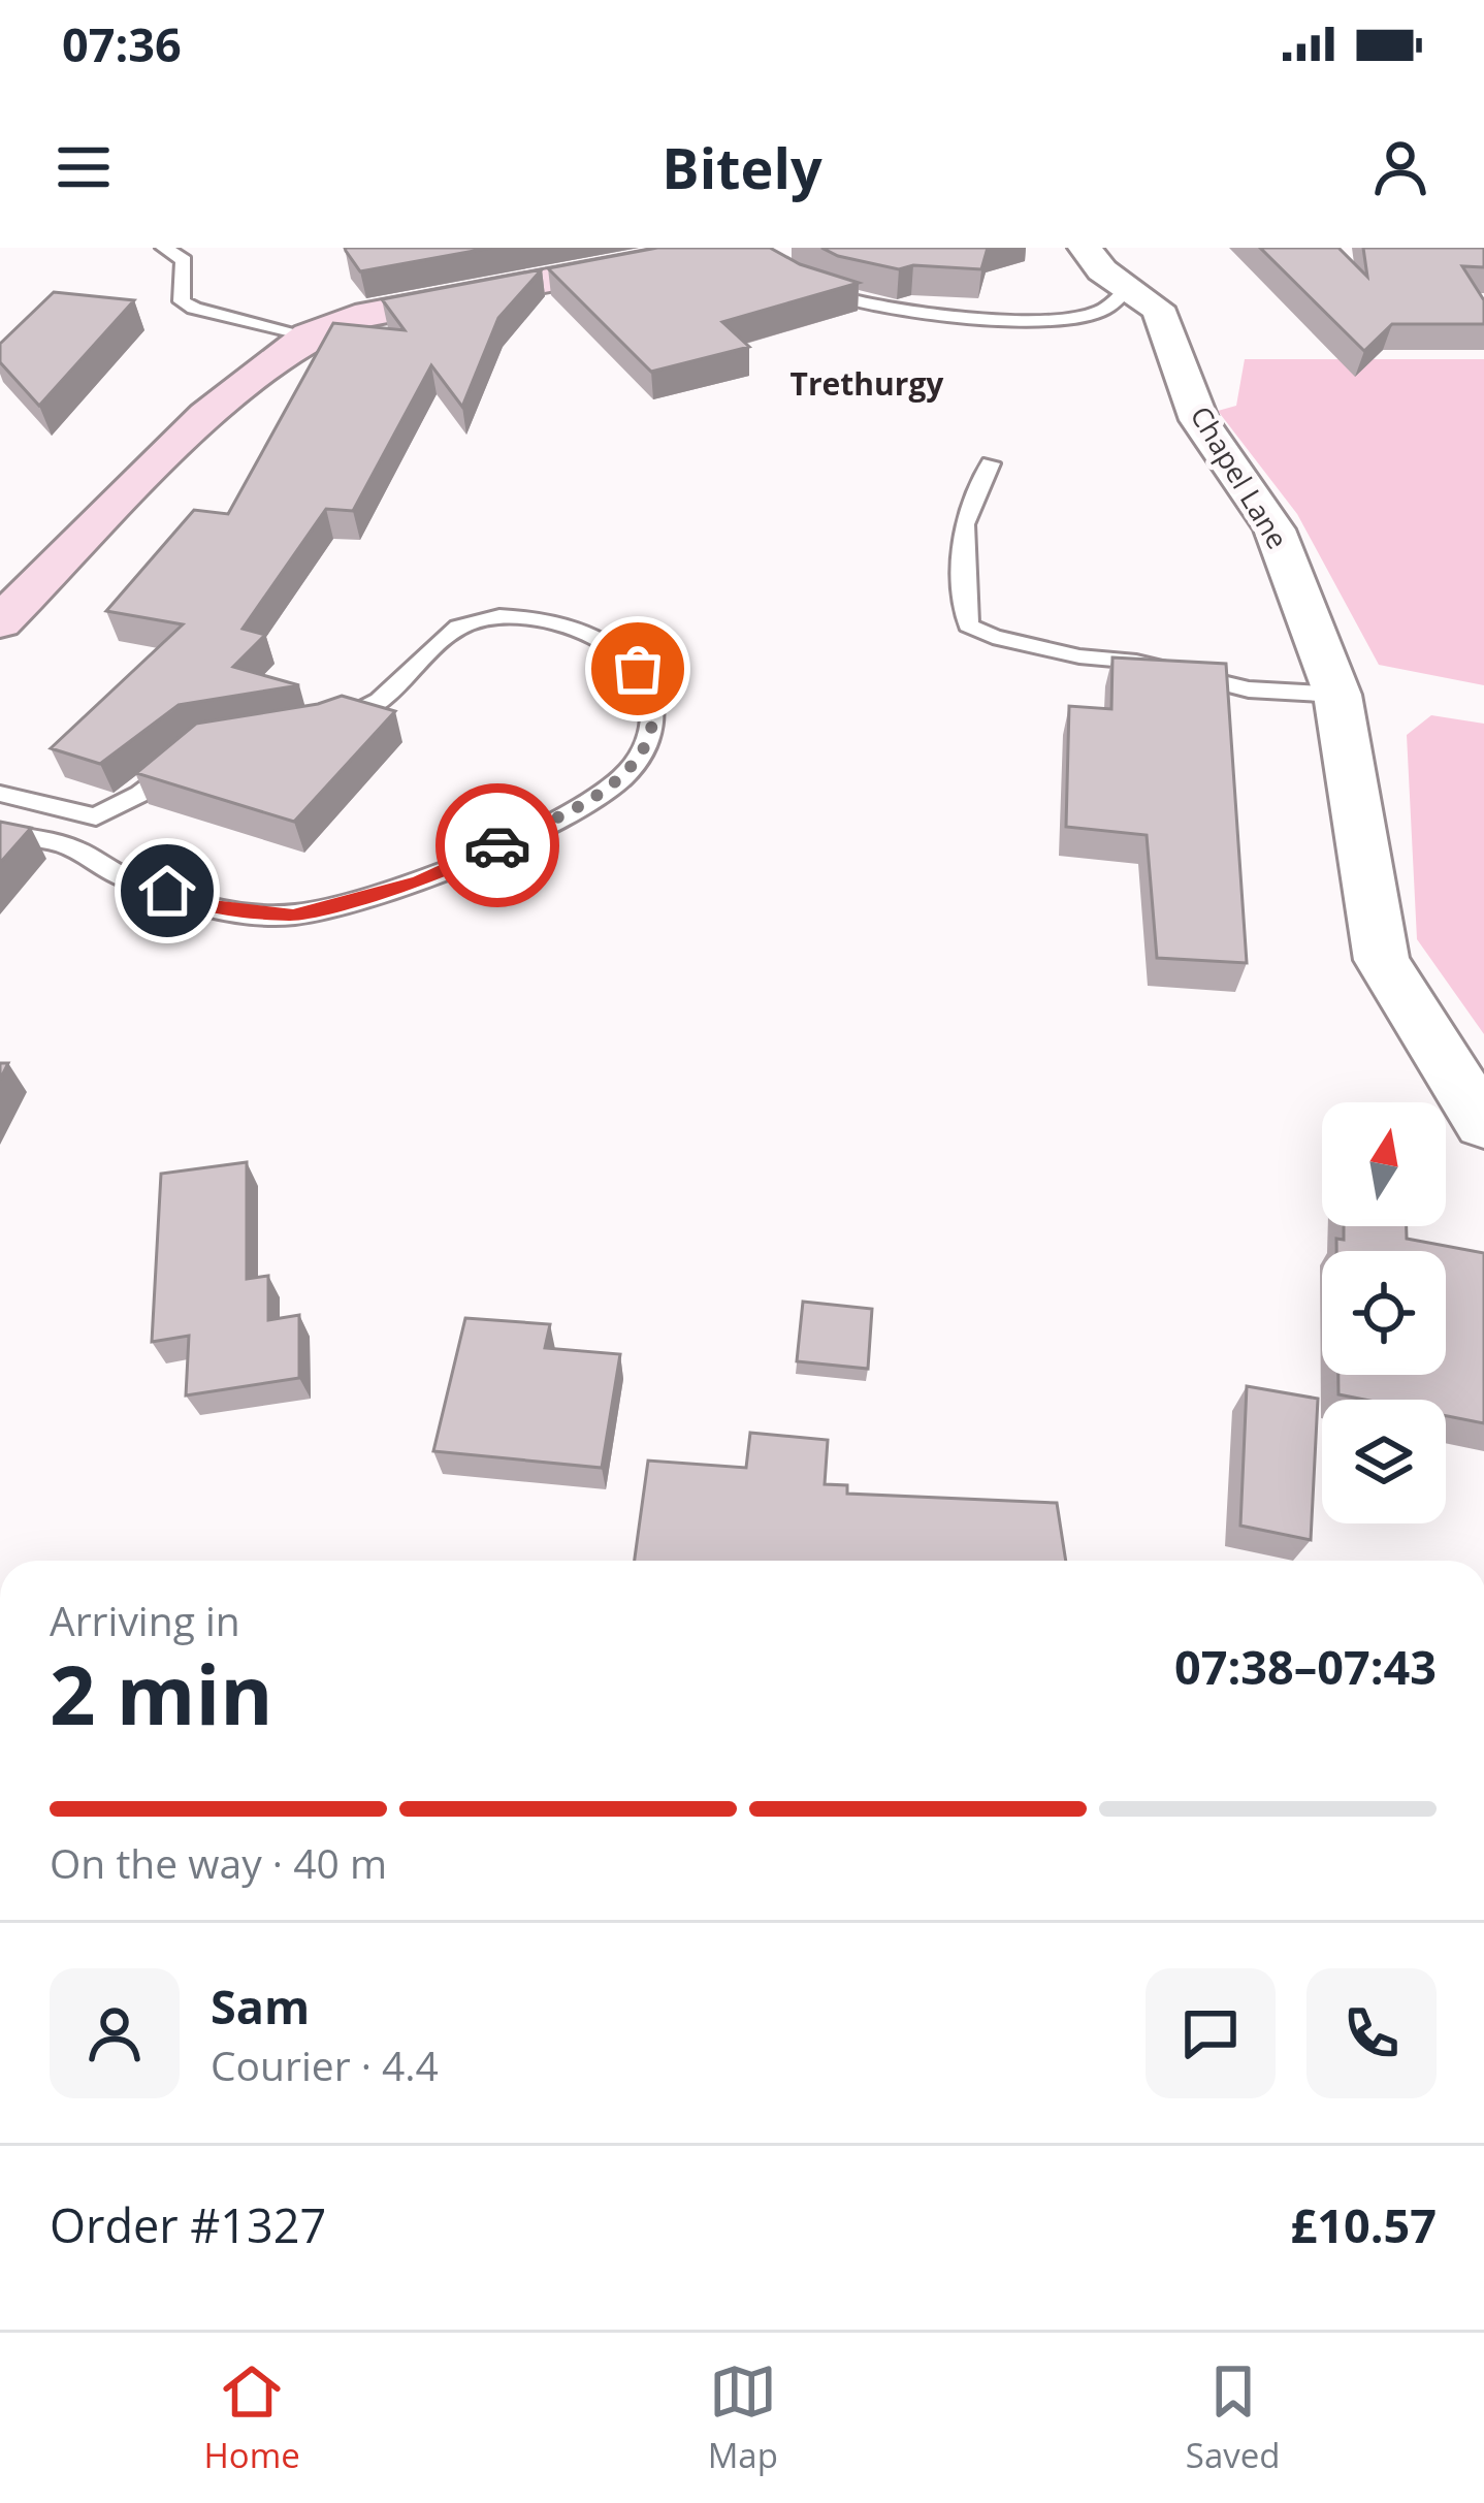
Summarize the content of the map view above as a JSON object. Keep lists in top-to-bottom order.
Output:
{
  "streets": {
    "street": ["Chapel Lane"]
  },
  "districts": ["Trethurgy"],
  "north": "top",
  "page": {
    "status": "07:36",
    "header": "Bitely",
    "heading": ["2 min", "Arriving in", "07:38–07:43"],
    "panel": [
      "Sam",
      "Courier · 4.4",
      "Order #1327",
      "£10.57"
    ],
    "bar": "On the way · 40 m",
    "tabs": ["Home", "Map", "Saved"]
  }
}
